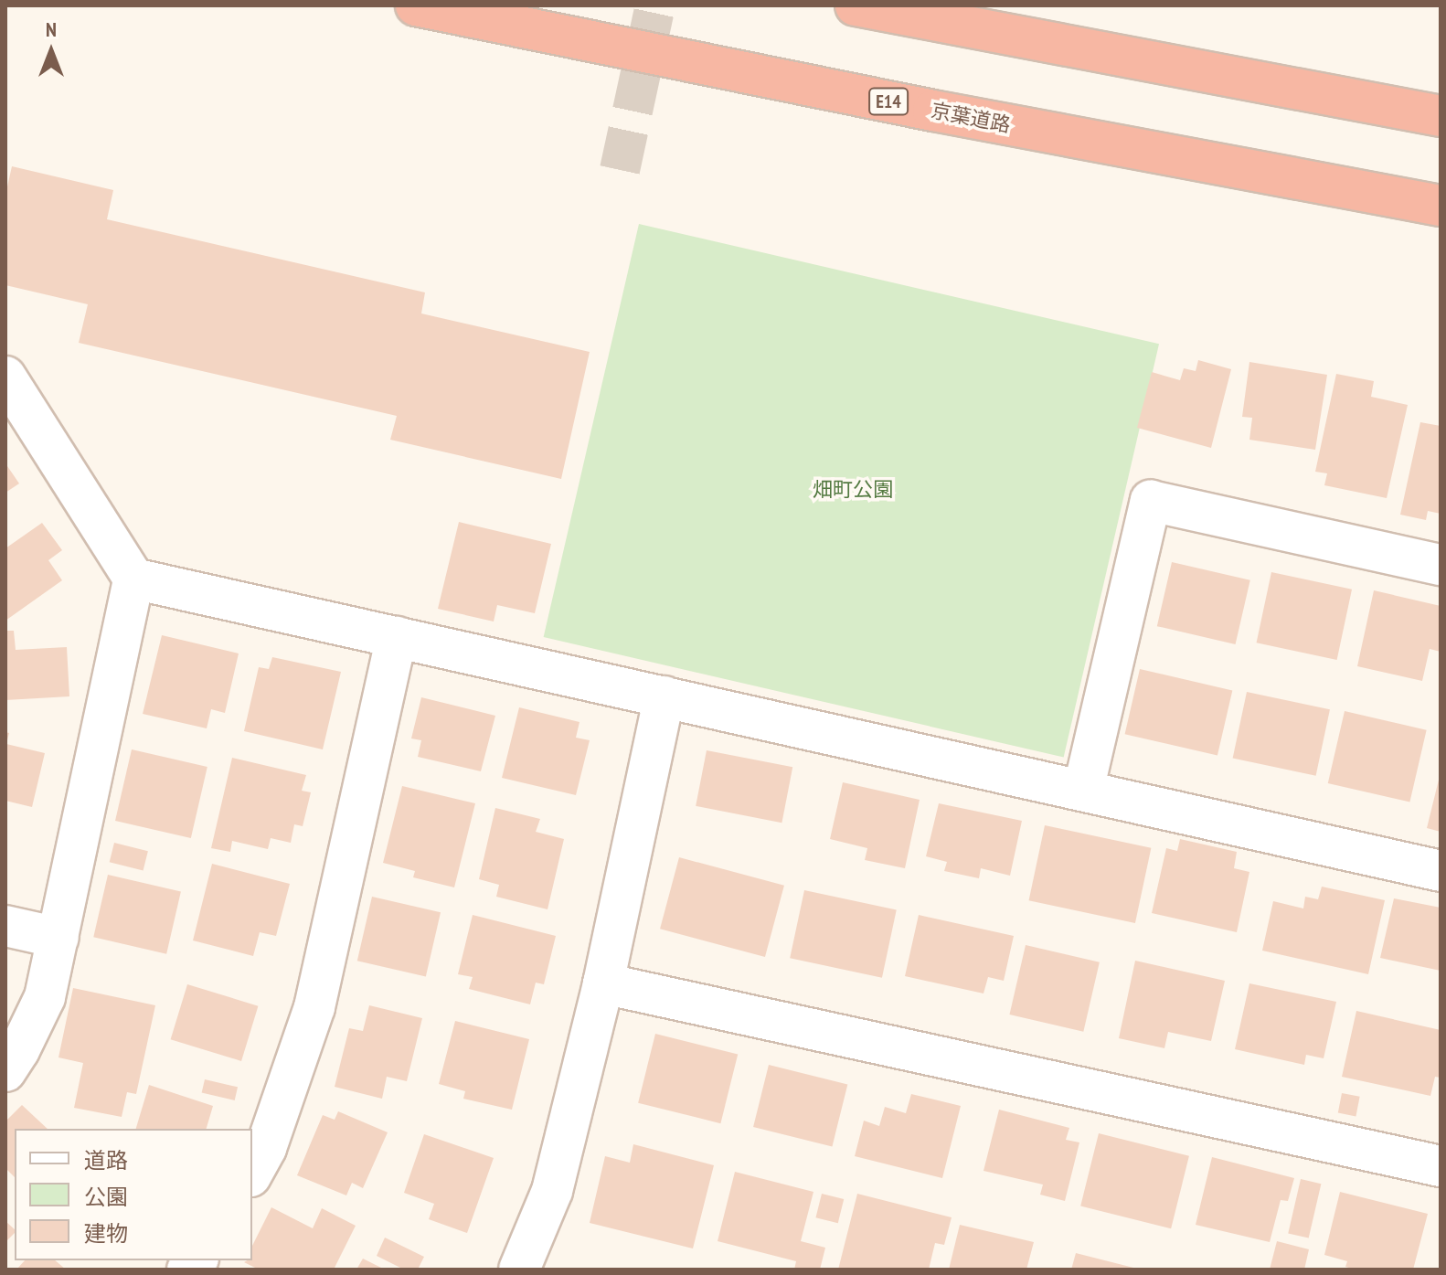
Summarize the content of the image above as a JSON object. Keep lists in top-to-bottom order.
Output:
{
  "streets": {
    "highway": ["E14", "京葉道路"]
  },
  "parks": ["畑町公園"],
  "legend": ["道路", "公園", "建物"],
  "north": "top"
}
